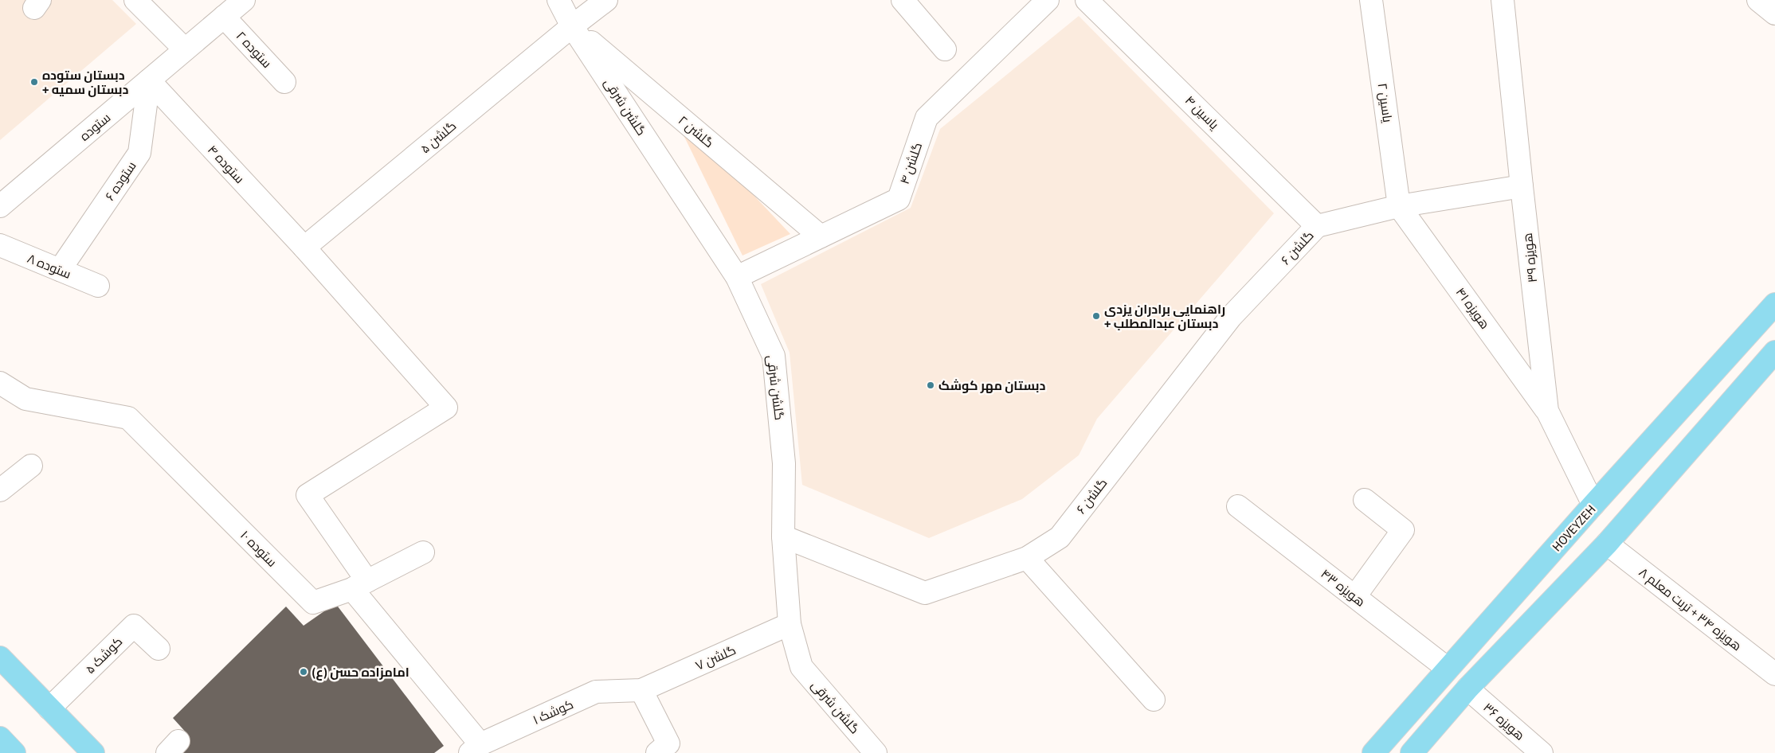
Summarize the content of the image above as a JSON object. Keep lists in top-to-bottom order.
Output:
{
  "streets": {
    "main road": ["HOVEYZEH"],
    "street": [
      "ستوده ۲",
      "یاسین ۲",
      "گلشن شرقی",
      "یاسین ۴",
      "ستوده",
      "گلشن ۲",
      "گلشن ۵",
      "گلشن ۴",
      "ستوده ۴",
      "ستوده ۶",
      "گلشن ۶",
      "هویزه ۳۹",
      "ستوده ۸",
      "هویزه ۴۱",
      "ستوده ۱۰",
      "هویزه ۴۳",
      "هویزه ۳۴ + تربت معلم ۸",
      "کوشک ۵",
      "گلشن ۷",
      "کوشک ۱",
      "هویزه ۳۶"
    ]
  },
  "crossings": [
    ["ستوده ۲", "ستوده"],
    ["یاسین ۲", "هویزه ۴۱"],
    ["گلشن شرقی", "گلشن ۲"],
    ["گلشن شرقی", "گلشن ۵"],
    ["گلشن شرقی", "گلشن ۴"],
    ["گلشن شرقی", "گلشن ۶"],
    ["گلشن شرقی", "گلشن ۷"],
    ["یاسین ۴", "گلشن ۶"],
    ["ستوده", "ستوده ۴"],
    ["ستوده", "ستوده ۶"],
    ["گلشن ۲", "گلشن ۵"],
    ["گلشن ۲", "گلشن ۴"],
    ["گلشن ۵", "ستوده ۴"],
    ["ستوده ۴", "ستوده ۶"],
    ["ستوده ۴", "ستوده ۱۰"],
    ["ستوده ۶", "ستوده ۸"],
    ["هویزه ۳۹", "هویزه ۴۱"],
    ["هویزه ۳۹", "HOVEYZEH"],
    ["HOVEYZEH", "هویزه ۴۳"],
    ["گلشن ۷", "کوشک ۱"]
  ],
  "places": [
    "دبستان ستوده + دبستان سمیه",
    "راهنمایی برادران یزدی + دبستان عبدالمطلب",
    "دبستان مهر کوشک",
    "امامزاده حسن (ع)"
  ]
}
